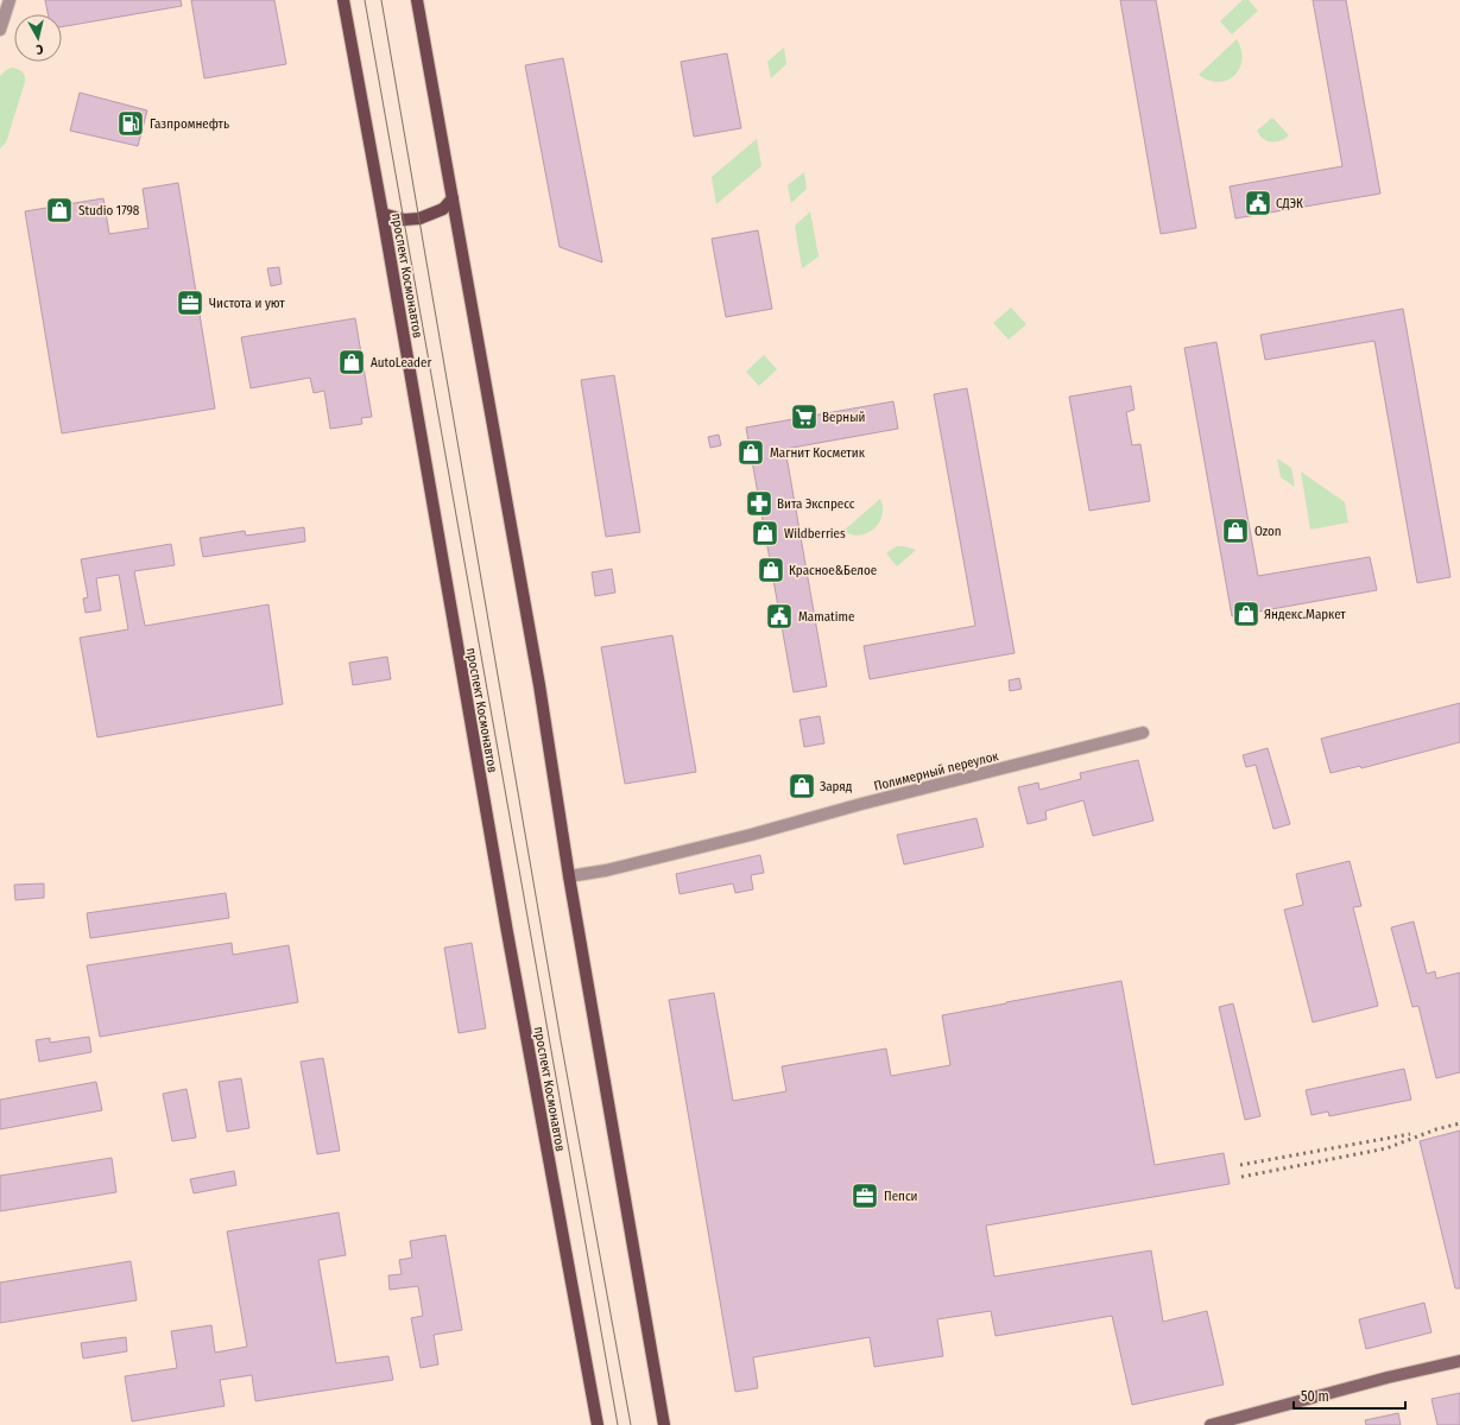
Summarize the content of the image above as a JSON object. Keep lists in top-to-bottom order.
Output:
{
  "streets": {
    "main road": ["проспект Космонавтов"],
    "street": ["Полимерный переулок"]
  },
  "places": {
    "fuel station": ["Газпромнефть"],
    "public building": ["СДЭК", "Mamatime"],
    "shop": [
      "Studio 1798",
      "AutoLeader",
      "Магнит Косметик",
      "Ozon",
      "Wildberries",
      "Красное&Белое",
      "Яндекс.Маркет",
      "Заряд"
    ],
    "office": ["Чистота и уют", "Пепси"],
    "supermarket": ["Верный"],
    "pharmacy": ["Вита Экспресс"]
  },
  "scale_bar": "50 m",
  "north": "bottom"
}
